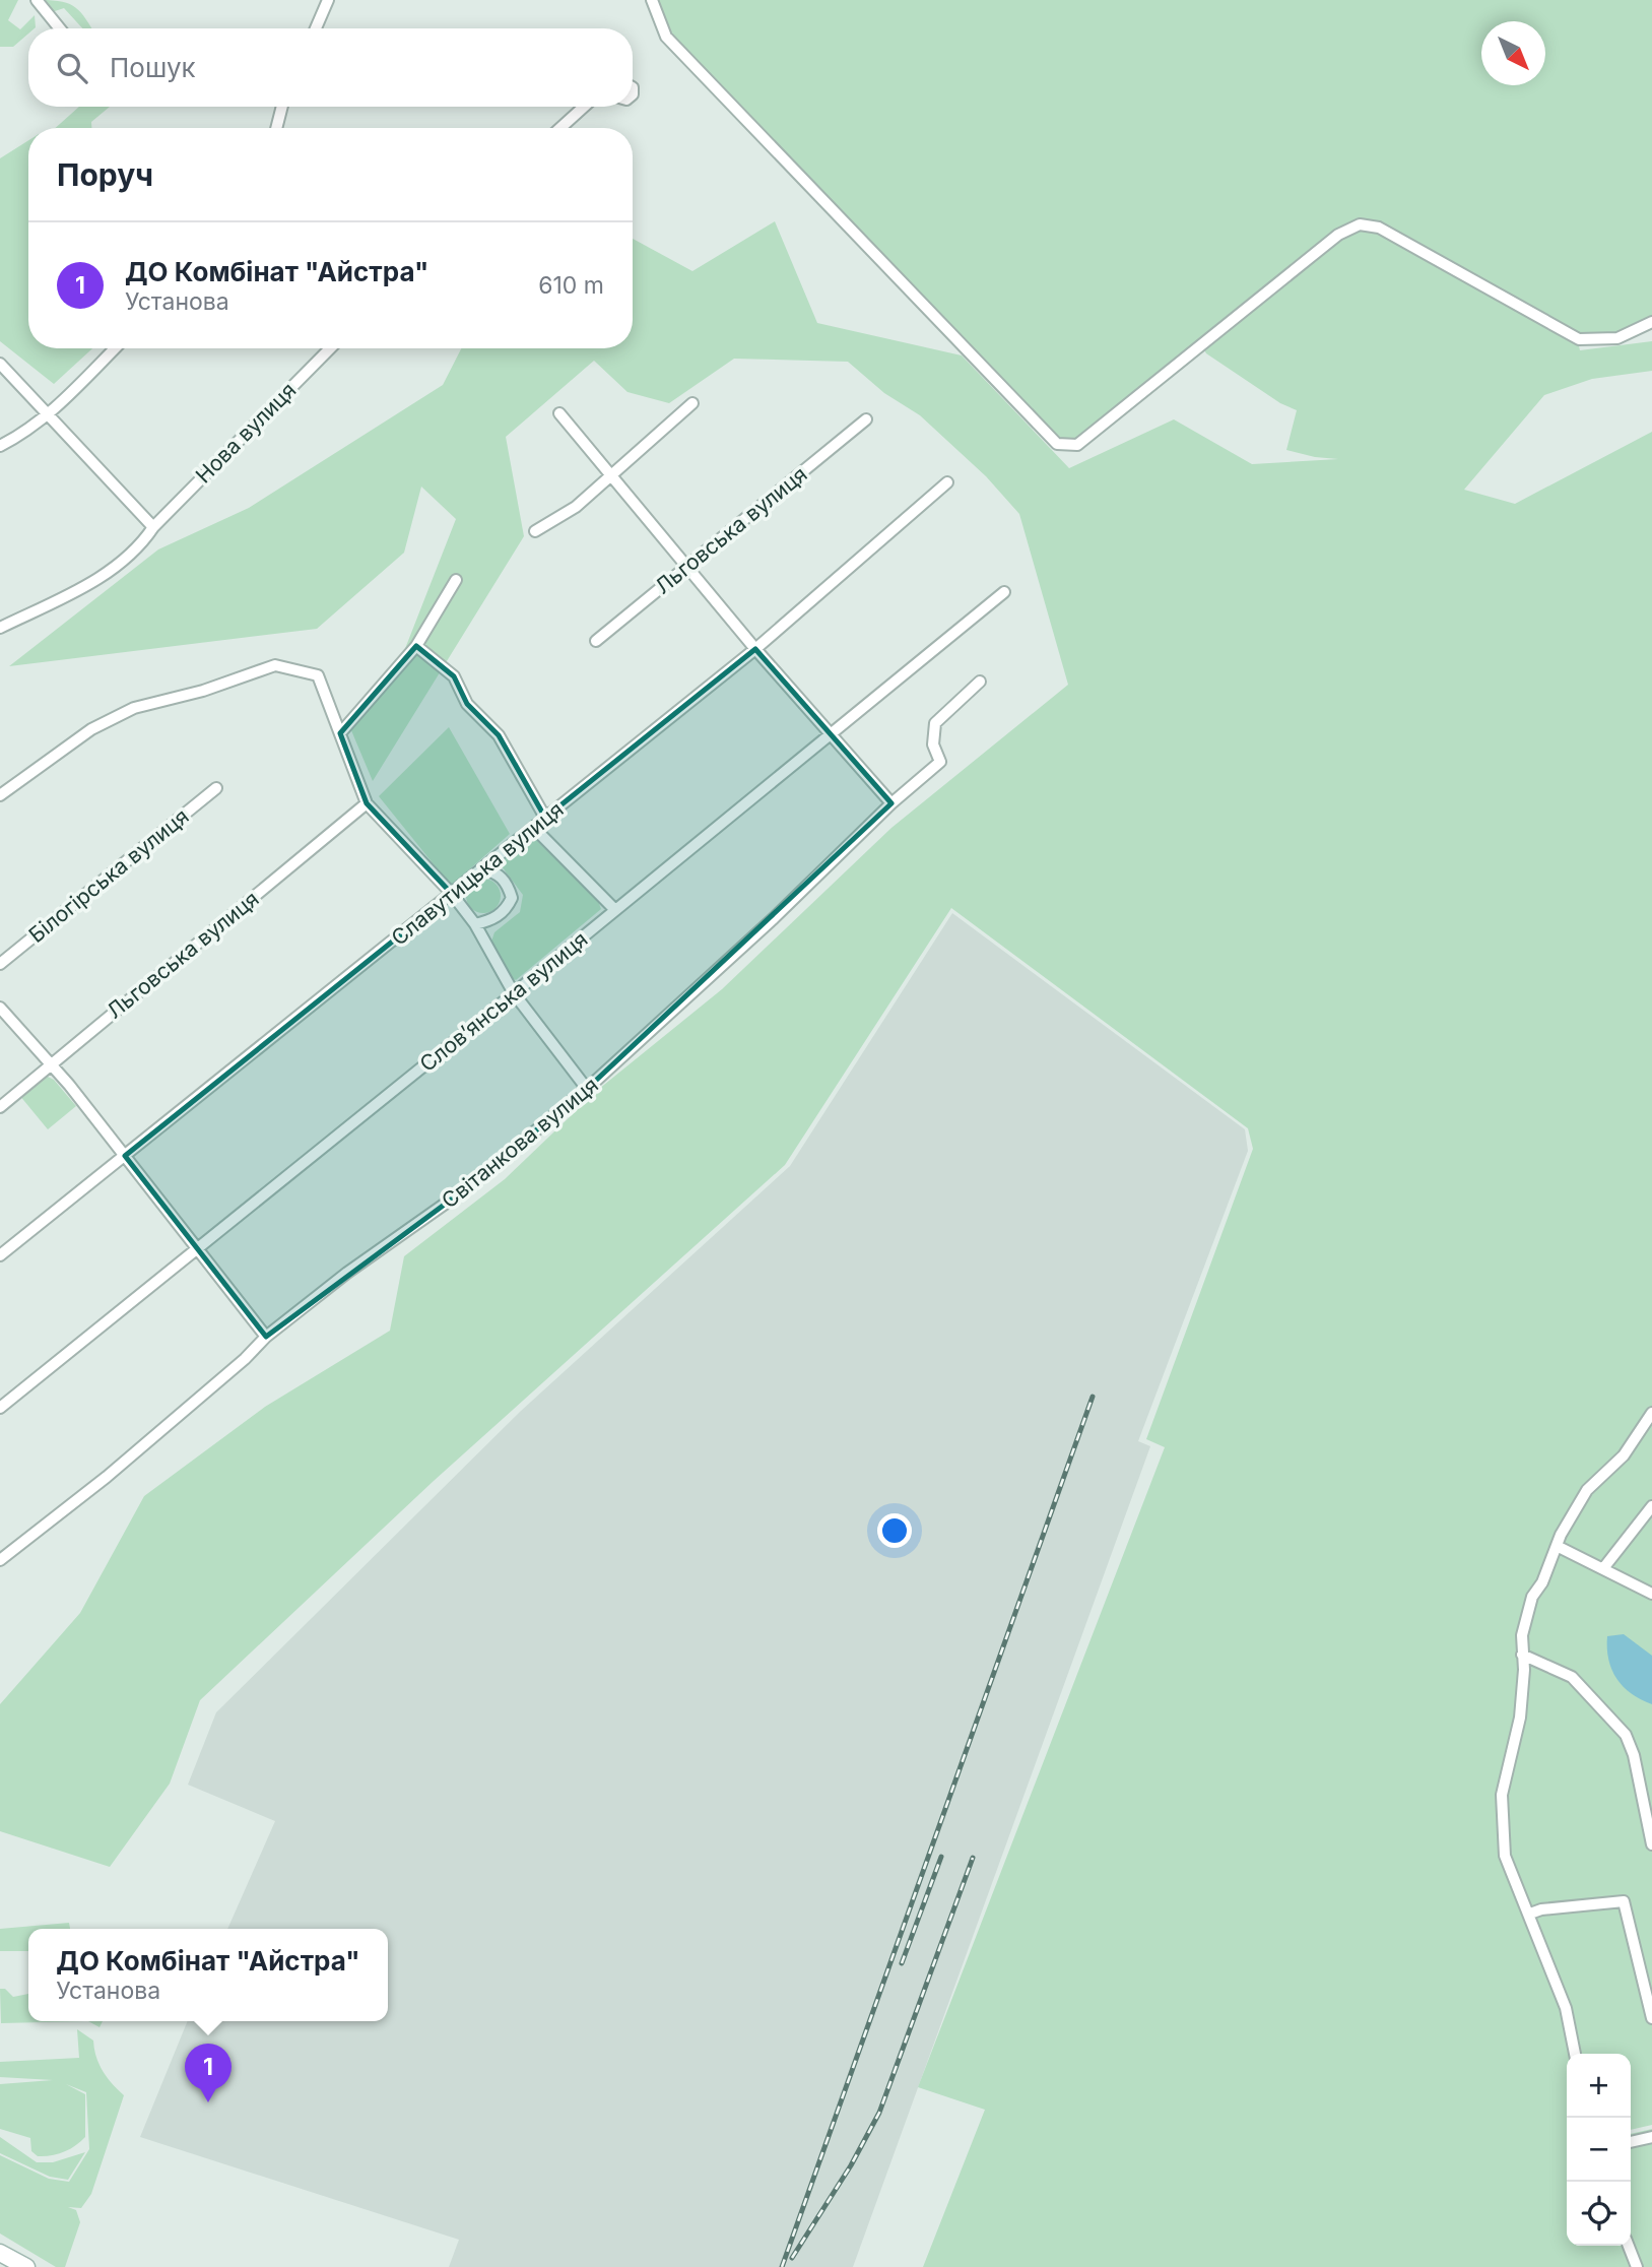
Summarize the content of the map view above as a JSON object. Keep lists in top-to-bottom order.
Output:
{
  "streets": {
    "street": [
      "Нова вулиця",
      "Льговська вулиця",
      "Славутицька вулиця",
      "Білогірська вулиця",
      "Словʼянська вулиця",
      "Світанкова вулиця"
    ]
  },
  "north": "bottom right",
  "page": {
    "search": "Пошук",
    "heading": "Поруч",
    "list": [
      {
        "mark": "1",
        "name": "ДО Комбінат \"Айстра\"",
        "note": "Установа",
        "value": "610 m"
      }
    ],
    "popup": ["ДО Комбінат \"Айстра\"", "Установа"],
    "pins": "1",
    "map_buttons": ["+", "−"]
  }
}
